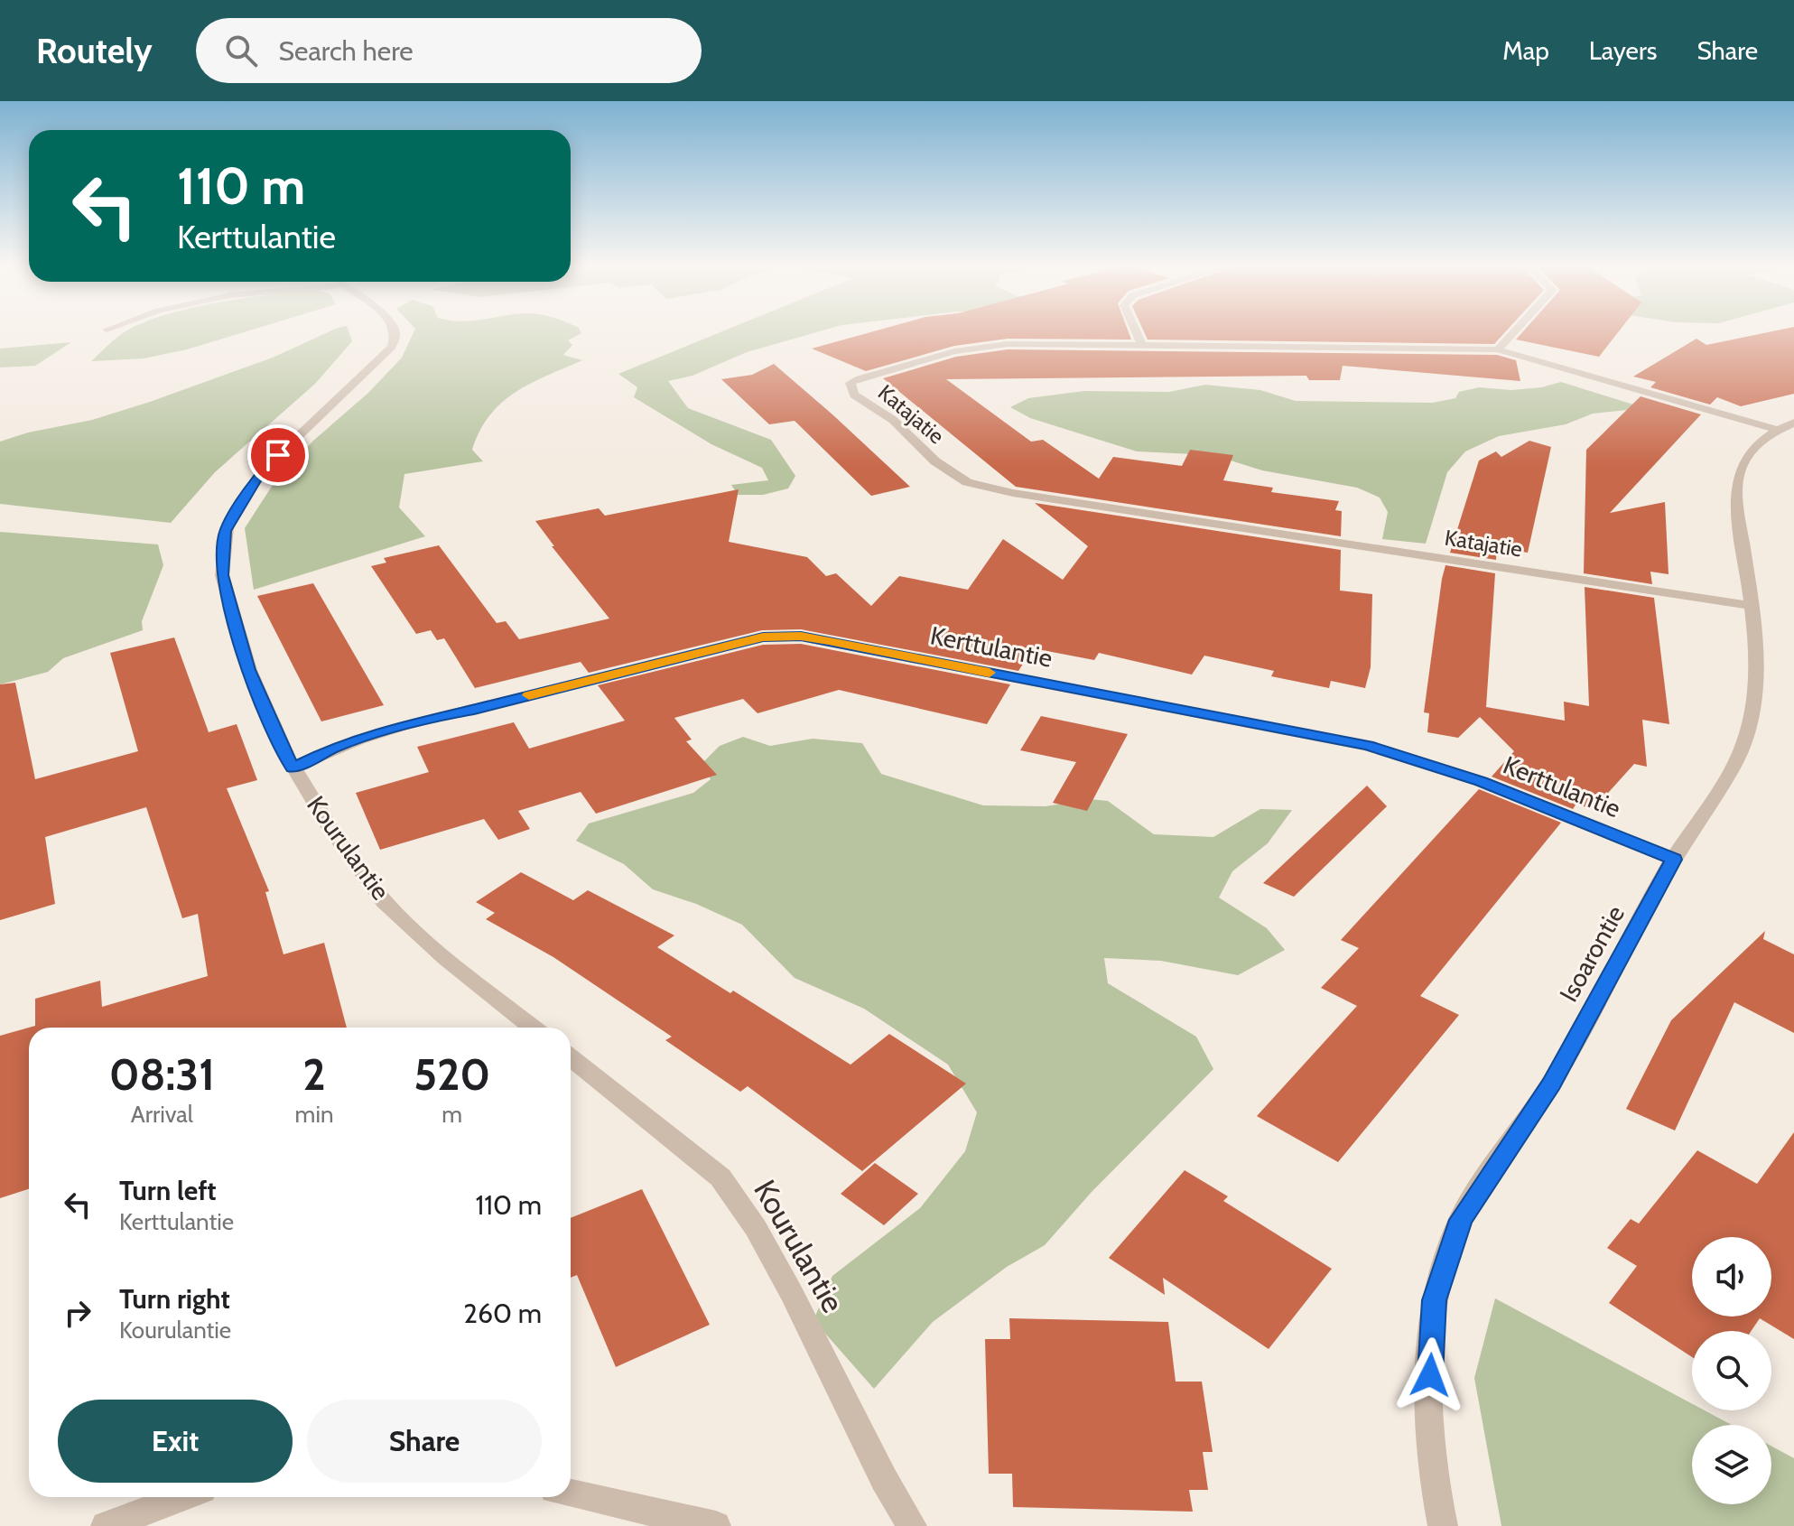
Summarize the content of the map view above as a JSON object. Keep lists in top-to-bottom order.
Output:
{
  "streets": {
    "street": [
      "Katajatie",
      "Kerttulantie",
      "Kourulantie",
      "Isoarontie"
    ]
  },
  "crossings": [
    ["Katajatie", "Isoarontie"],
    ["Kerttulantie", "Kourulantie"],
    ["Kerttulantie", "Isoarontie"]
  ],
  "page": {
    "header": "Routely",
    "search": "Search here",
    "nav": ["Map", "Layers", "Share"],
    "turn": ["110 m", "Kerttulantie"],
    "eta": [
      "08:31",
      "Arrival",
      "2",
      "min",
      "520",
      "m"
    ],
    "list": [
      {
        "name": "Turn left",
        "note": "Kerttulantie",
        "value": "110 m"
      },
      {
        "name": "Turn right",
        "note": "Kourulantie",
        "value": "260 m"
      }
    ],
    "buttons": ["Exit", "Share"]
  }
}
